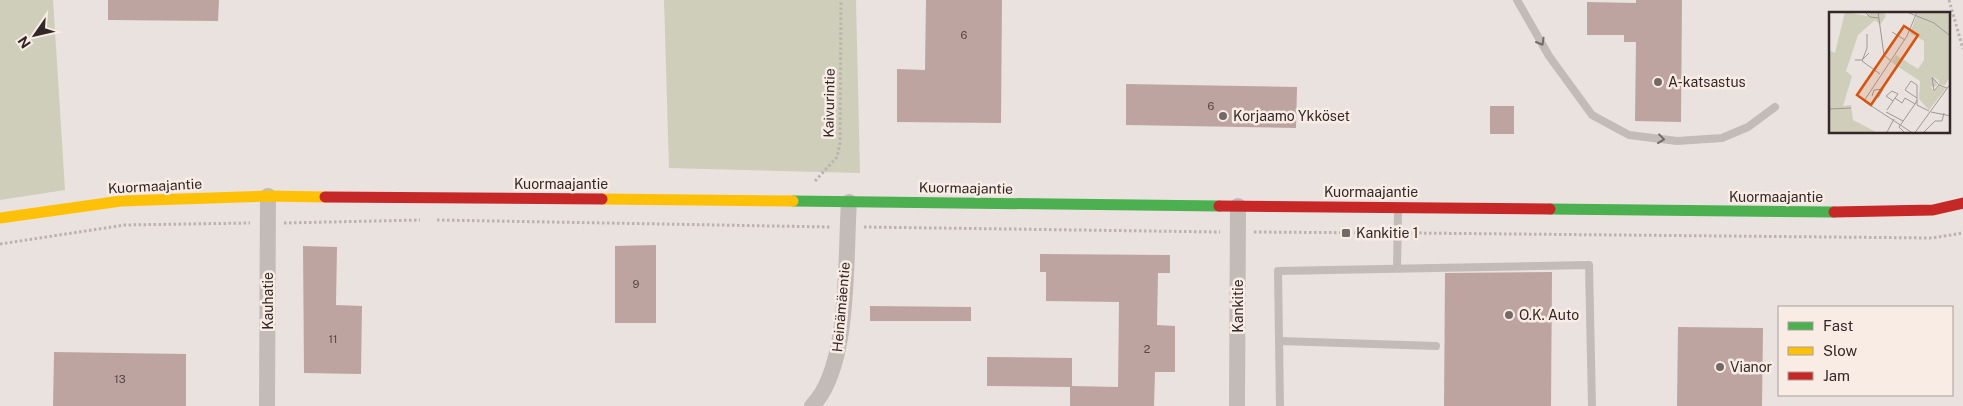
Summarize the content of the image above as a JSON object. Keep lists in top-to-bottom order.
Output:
{
  "streets": {
    "street": [
      "Kuormaajantie",
      "Kauhatie",
      "Kankitie",
      "Heinämäentie"
    ],
    "path": ["Kaivurintie"]
  },
  "crossings": [
    ["Kaivurintie", "Kuormaajantie"],
    ["Kuormaajantie", "Kauhatie"],
    ["Kuormaajantie", "Kankitie"],
    ["Kuormaajantie", "Heinämäentie"]
  ],
  "places": {
    "other": [
      "A-katsastus",
      "Korjaamo Ykköset",
      "O.K. Auto",
      "Vianor"
    ],
    "transit": ["Kankitie 1"]
  },
  "house_numbers": [
    "6",
    "6",
    "9",
    "11",
    "2",
    "13"
  ],
  "legend": ["Fast", "Slow", "Jam"],
  "north": "bottom left"
}
